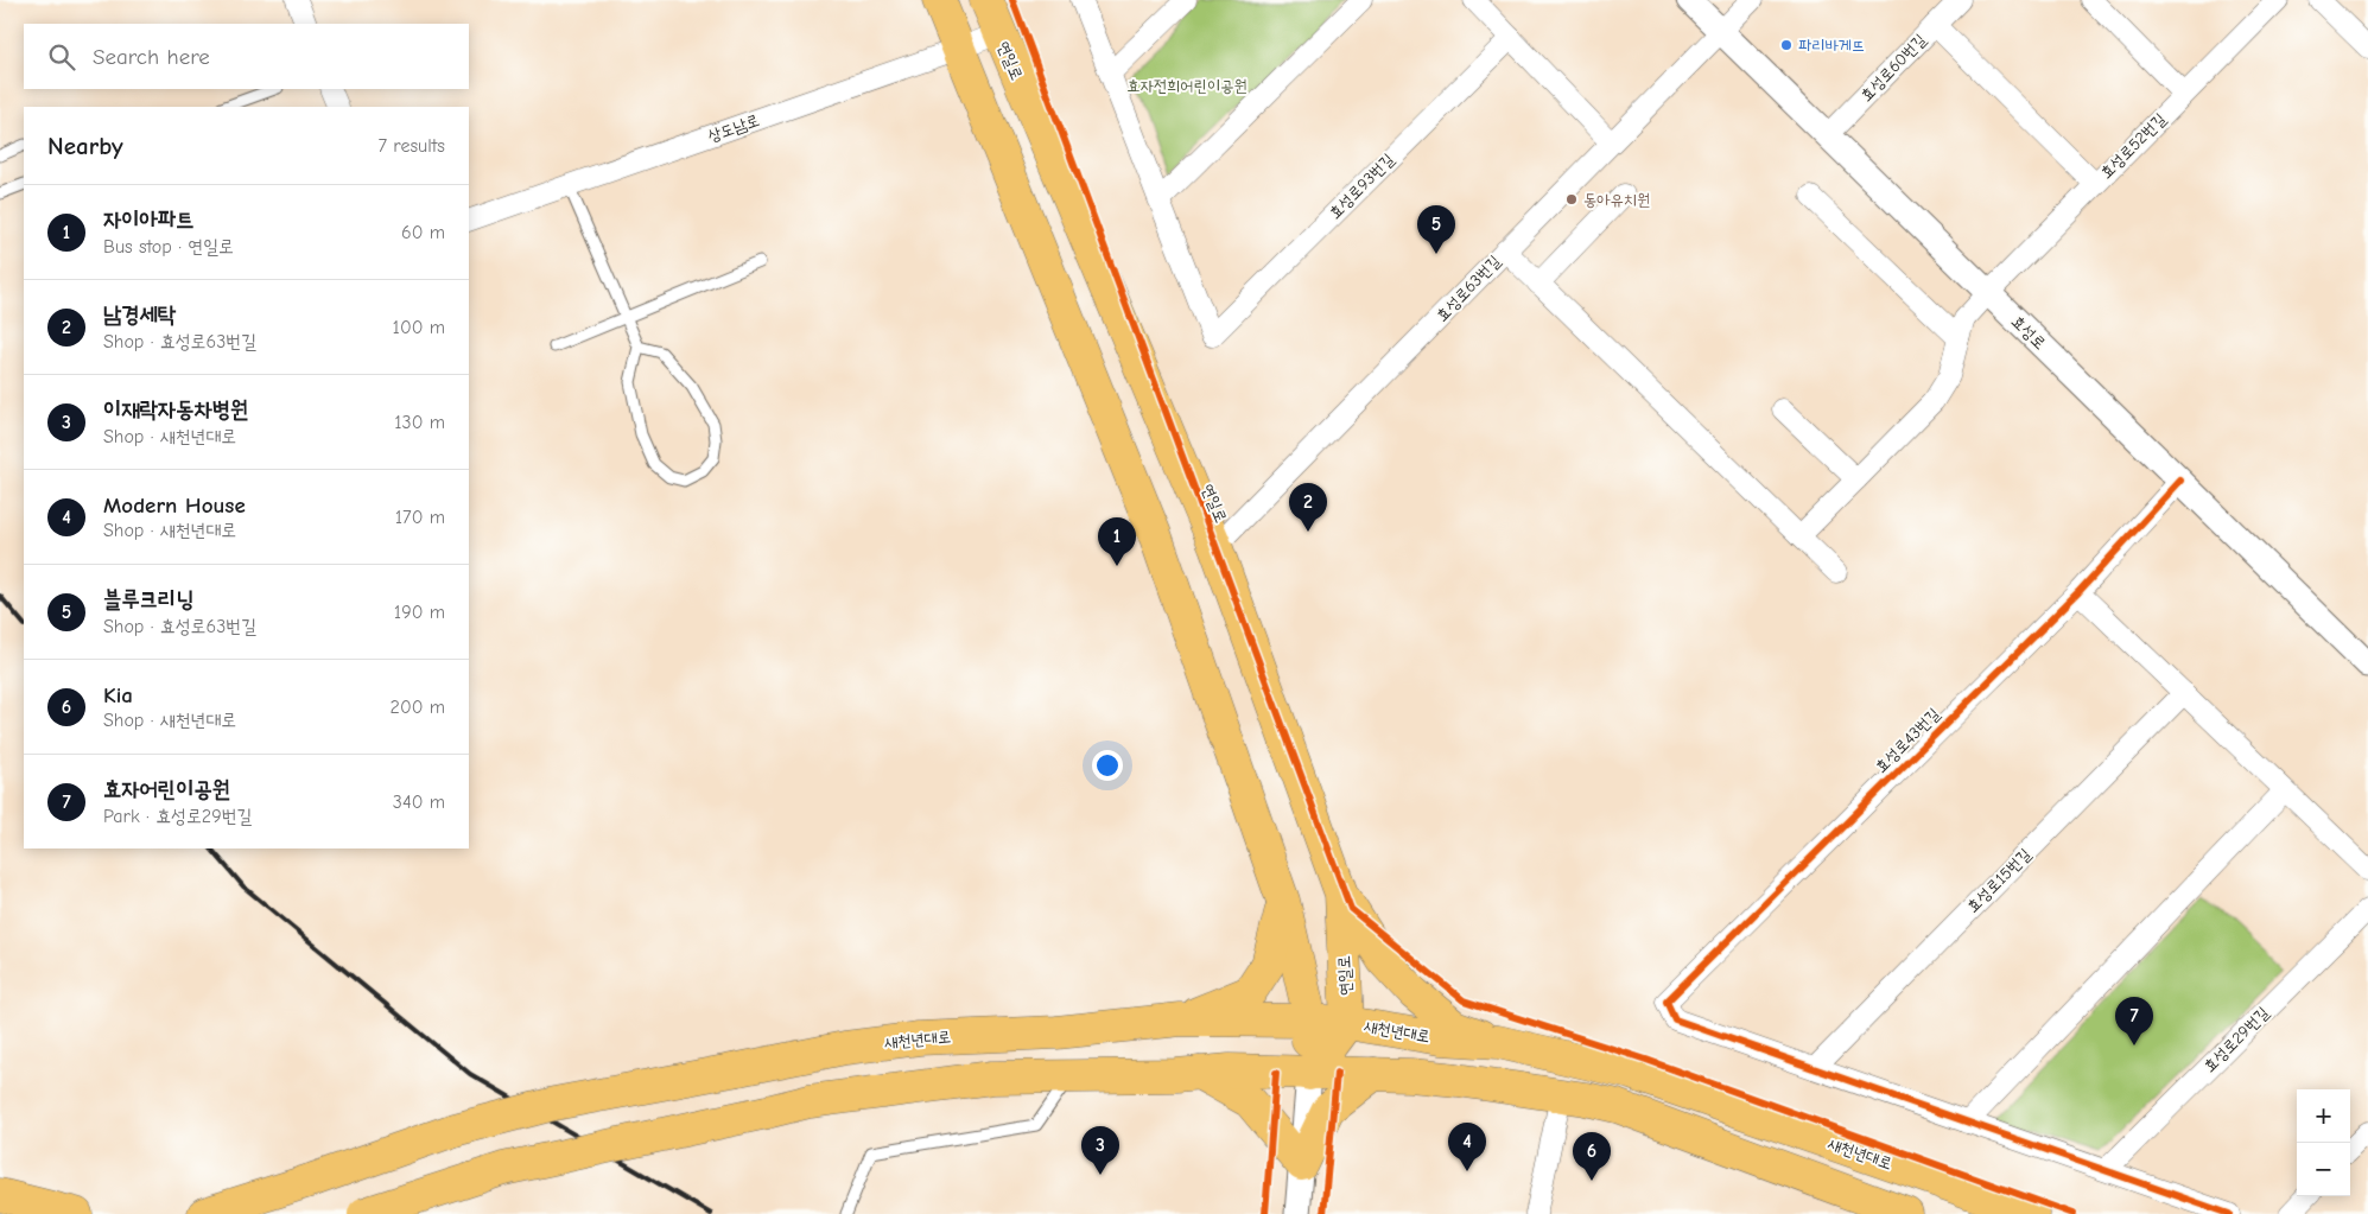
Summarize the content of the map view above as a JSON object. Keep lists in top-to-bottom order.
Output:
{
  "streets": {
    "main road": ["연일로", "새천년대로"],
    "street": [
      "효성로60번길",
      "상도남로",
      "효성로52번길",
      "효성로93번길",
      "효성로63번길",
      "효성로",
      "효성로43번길",
      "효성로15번길",
      "효성로29번길"
    ]
  },
  "crossings": [
    ["연일로", "상도남로"],
    ["연일로", "효성로63번길"],
    ["연일로", "새천년대로"],
    ["효성로60번길", "효성로"],
    ["효성로52번길", "효성로"],
    ["효성로63번길", "효성로"],
    ["효성로", "효성로43번길"],
    ["효성로43번길", "효성로15번길"]
  ],
  "parks": ["효자전희어린이공원"],
  "places": ["파리바게뜨", "동아유치원"],
  "page": {
    "search": "Search here",
    "heading": ["Nearby", "7 results"],
    "list": [
      {
        "mark": "1",
        "name": "자이아파트",
        "note": "Bus stop · 연일로",
        "value": "60 m"
      },
      {
        "mark": "2",
        "name": "남경세탁",
        "note": "Shop · 효성로63번길",
        "value": "100 m"
      },
      {
        "mark": "3",
        "name": "이재락자동차병원",
        "note": "Shop · 새천년대로",
        "value": "130 m"
      },
      {
        "mark": "4",
        "name": "Modern House",
        "note": "Shop · 새천년대로",
        "value": "170 m"
      },
      {
        "mark": "5",
        "name": "블루크리닝",
        "note": "Shop · 효성로63번길",
        "value": "190 m"
      },
      {
        "mark": "6",
        "name": "Kia",
        "note": "Shop · 새천년대로",
        "value": "200 m"
      },
      {
        "mark": "7",
        "name": "효자어린이공원",
        "note": "Park · 효성로29번길",
        "value": "340 m"
      }
    ],
    "pins": [
      "5",
      "2",
      "1",
      "7",
      "4",
      "3",
      "6"
    ],
    "map_buttons": ["+", "−"]
  }
}
